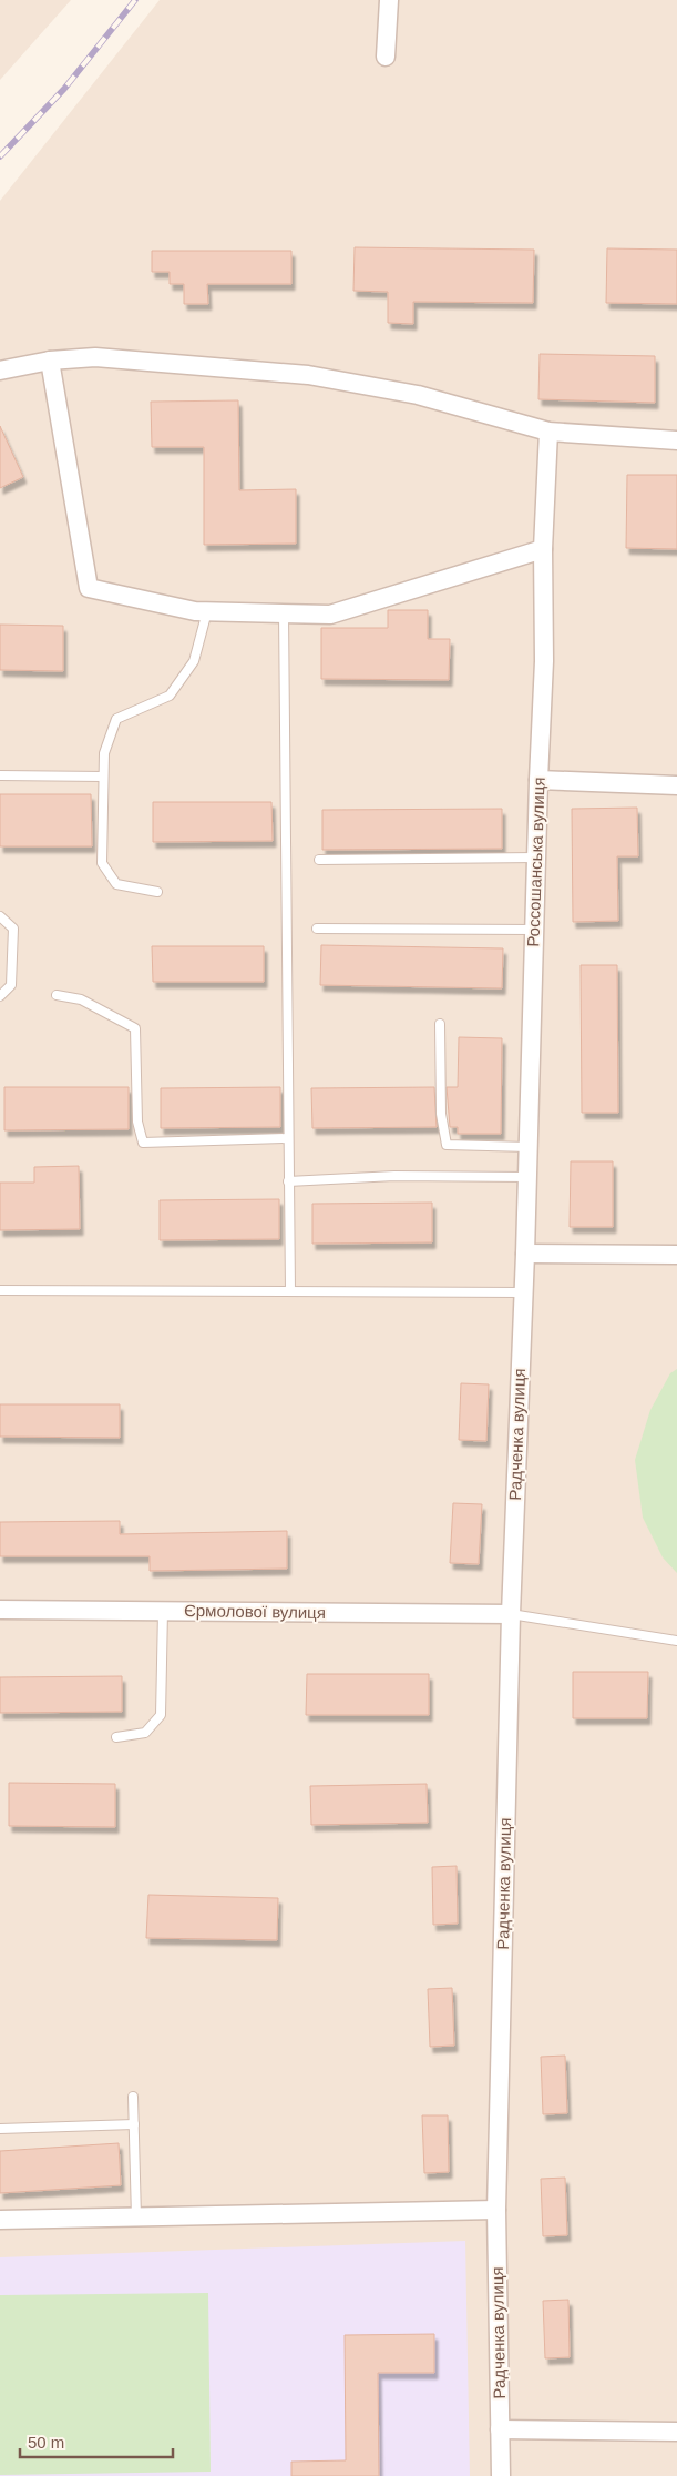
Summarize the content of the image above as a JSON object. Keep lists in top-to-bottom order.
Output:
{
  "streets": {
    "street": ["Россошанська вулиця", "Радченка вулиця", "Єрмолової вулиця"]
  },
  "crossings": [
    ["Россошанська вулиця", "Радченка вулиця"],
    ["Радченка вулиця", "Єрмолової вулиця"]
  ],
  "scale_bar": "50 m"
}
